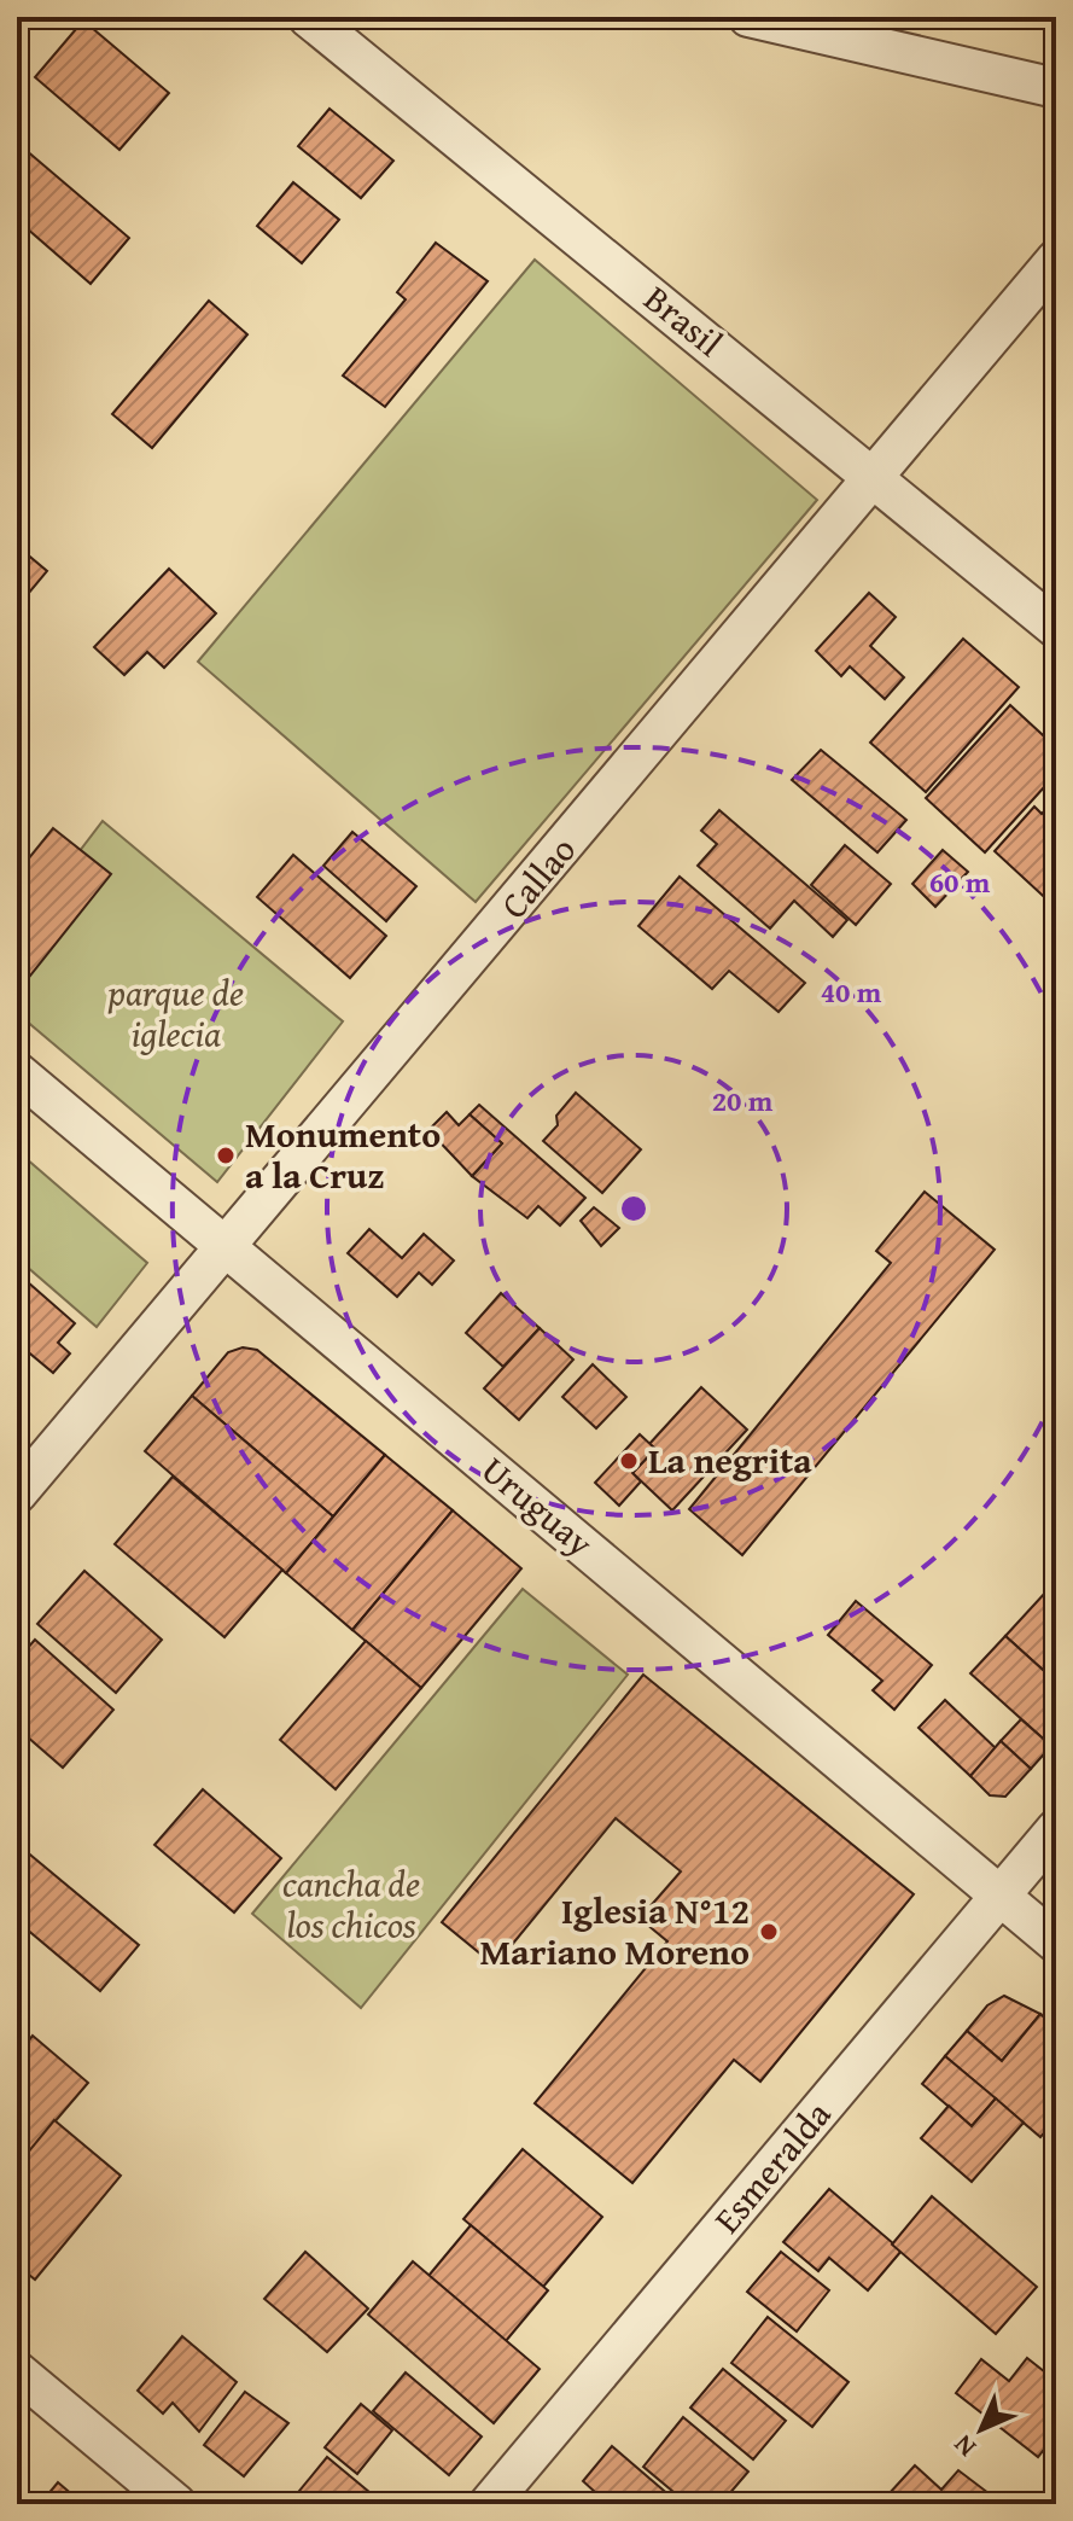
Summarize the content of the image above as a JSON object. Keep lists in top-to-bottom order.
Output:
{
  "streets": {
    "street": [
      "Brasil",
      "Callao",
      "Uruguay",
      "Esmeralda"
    ]
  },
  "crossings": [
    ["Brasil", "Callao"],
    ["Callao", "Uruguay"],
    ["Uruguay", "Esmeralda"]
  ],
  "parks": ["parque de iglecia", "cancha de los chicos"],
  "places": ["Monumento a la Cruz", "La negrita", "Iglesia N°12 Mariano Moreno"],
  "north": "bottom left",
  "rings": ["60 m", "40 m", "20 m"]
}
